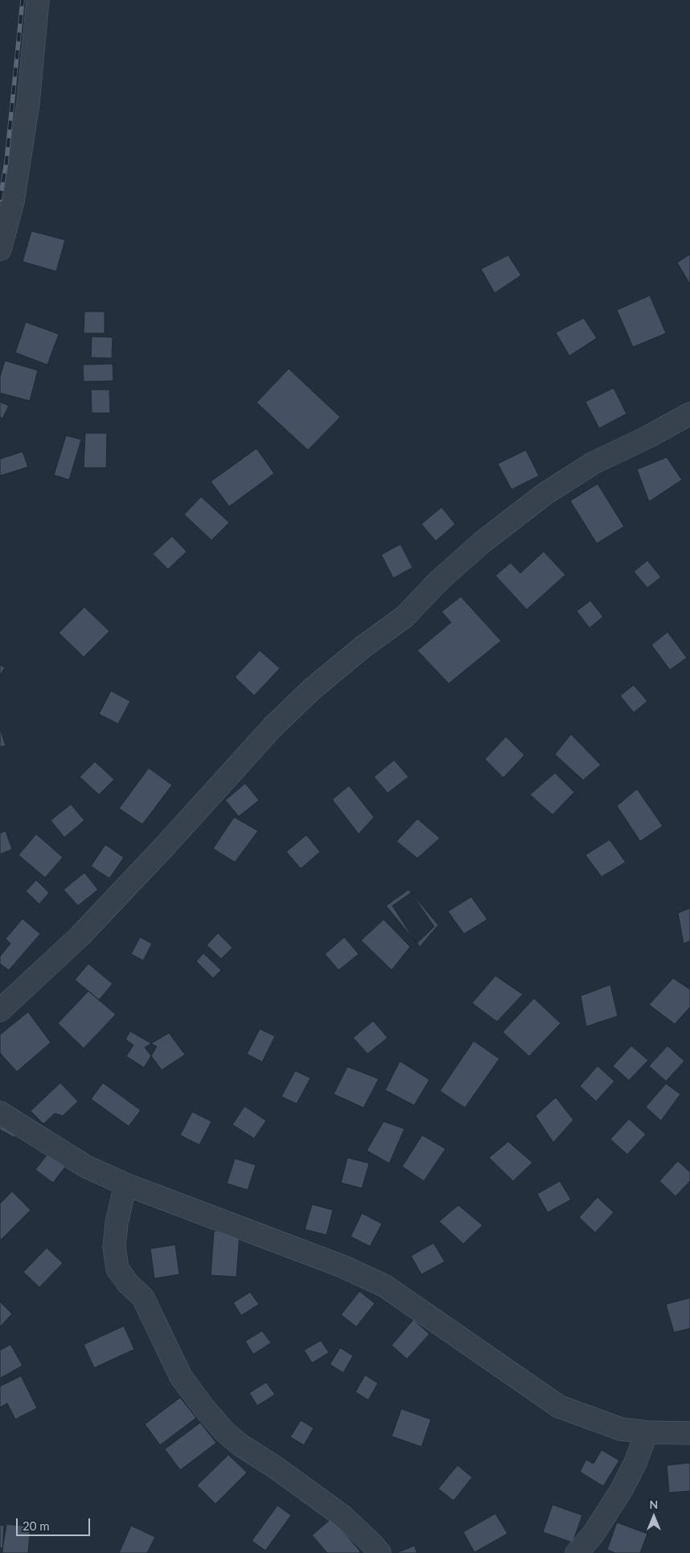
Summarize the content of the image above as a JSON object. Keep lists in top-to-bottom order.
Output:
{
  "scale_bar": "20 m",
  "north": "top"
}
